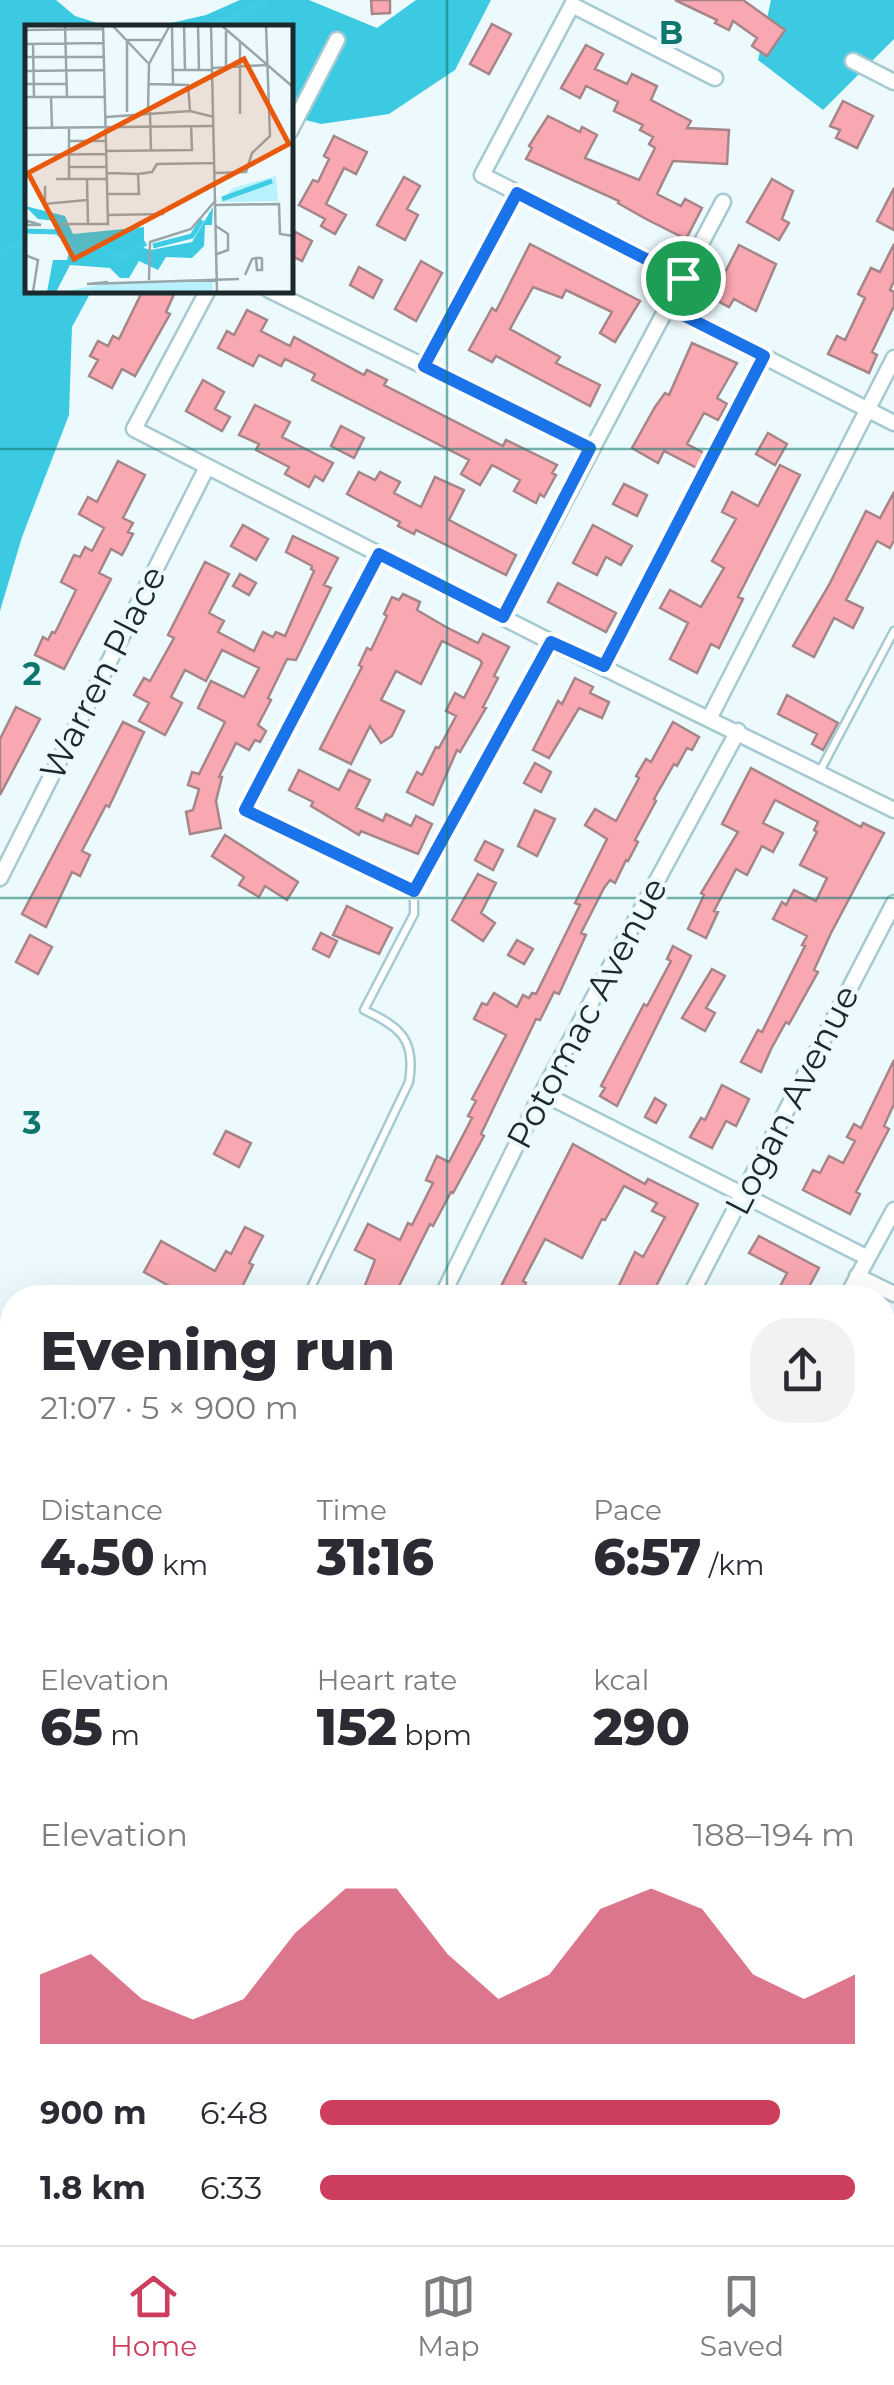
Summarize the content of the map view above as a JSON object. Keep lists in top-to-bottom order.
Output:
{
  "streets": {
    "street": ["Warren Place", "Potomac Avenue", "Logan Avenue"]
  },
  "page": {
    "heading": ["Evening run", "21:07 · 5 × 900 m"],
    "stats": [
      ["Distance", "4.50 km"],
      ["Time", "31:16"],
      ["Pace", "6:57 /km"],
      ["Elevation", "65 m"],
      ["Heart rate", "152 bpm"],
      ["kcal", "290"]
    ],
    "chart": ["Elevation", "188–194 m"],
    "list": [
      {
        "name": "900 m",
        "note": "6:48"
      },
      {
        "name": "1.8 km",
        "note": "6:33"
      }
    ],
    "tabs": ["Home", "Map", "Saved"]
  },
  "grid": {
    "columns": ["B"],
    "rows": ["2", "3"]
  }
}
